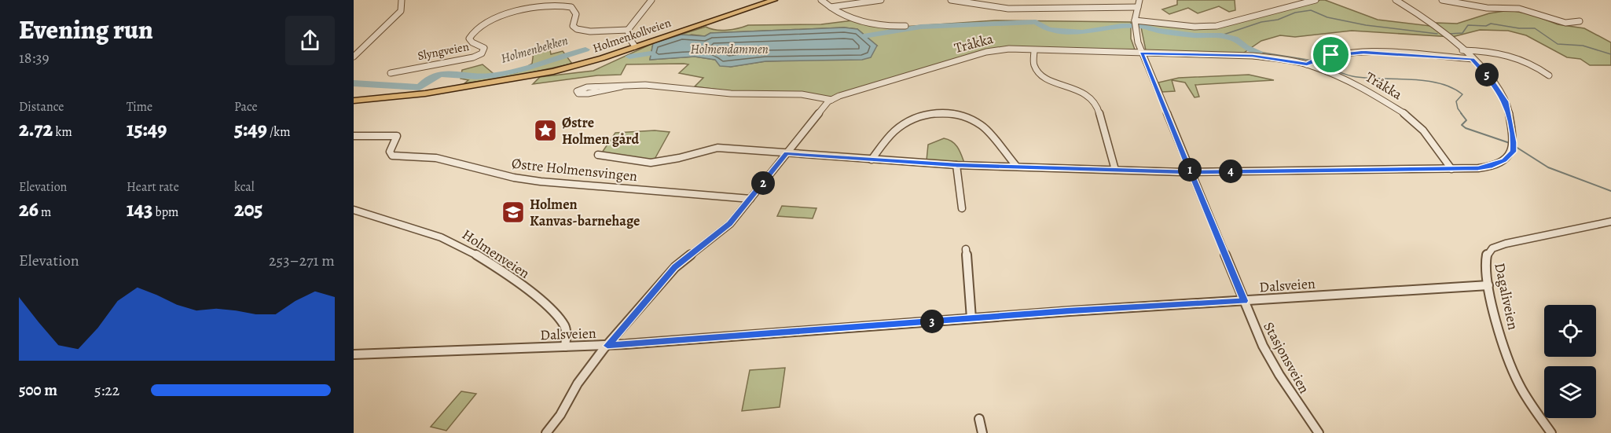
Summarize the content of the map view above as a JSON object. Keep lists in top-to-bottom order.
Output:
{
  "streets": {
    "main road": ["Holmenkollveien"],
    "street": [
      "Tråkka",
      "Slyngveien",
      "Østre Holmensvingen",
      "Holmenveien",
      "Dalsveien",
      "Dagaliveien",
      "Stasjonsveien"
    ]
  },
  "crossings": [
    ["Tråkka", "Stasjonsveien"],
    ["Holmenveien", "Dalsveien"],
    ["Dalsveien", "Dagaliveien"],
    ["Dalsveien", "Stasjonsveien"]
  ],
  "water": ["Holmenbekken", "Holmendammen"],
  "places": {
    "place": ["Østre Holmen gård"],
    "school or university": ["Holmen Kanvas-barnehage"]
  },
  "page": {
    "heading": ["Evening run", "18:39"],
    "pins": [
      "5",
      "1",
      "4",
      "2",
      "3"
    ],
    "stats": [
      ["Distance", "2.72 km"],
      ["Time", "15:49"],
      ["Pace", "5:49 /km"],
      ["Elevation", "26 m"],
      ["Heart rate", "143 bpm"],
      ["kcal", "205"]
    ],
    "chart": ["Elevation", "253–271 m"],
    "list": [
      {
        "name": "500 m",
        "note": "5:22"
      }
    ]
  }
}
